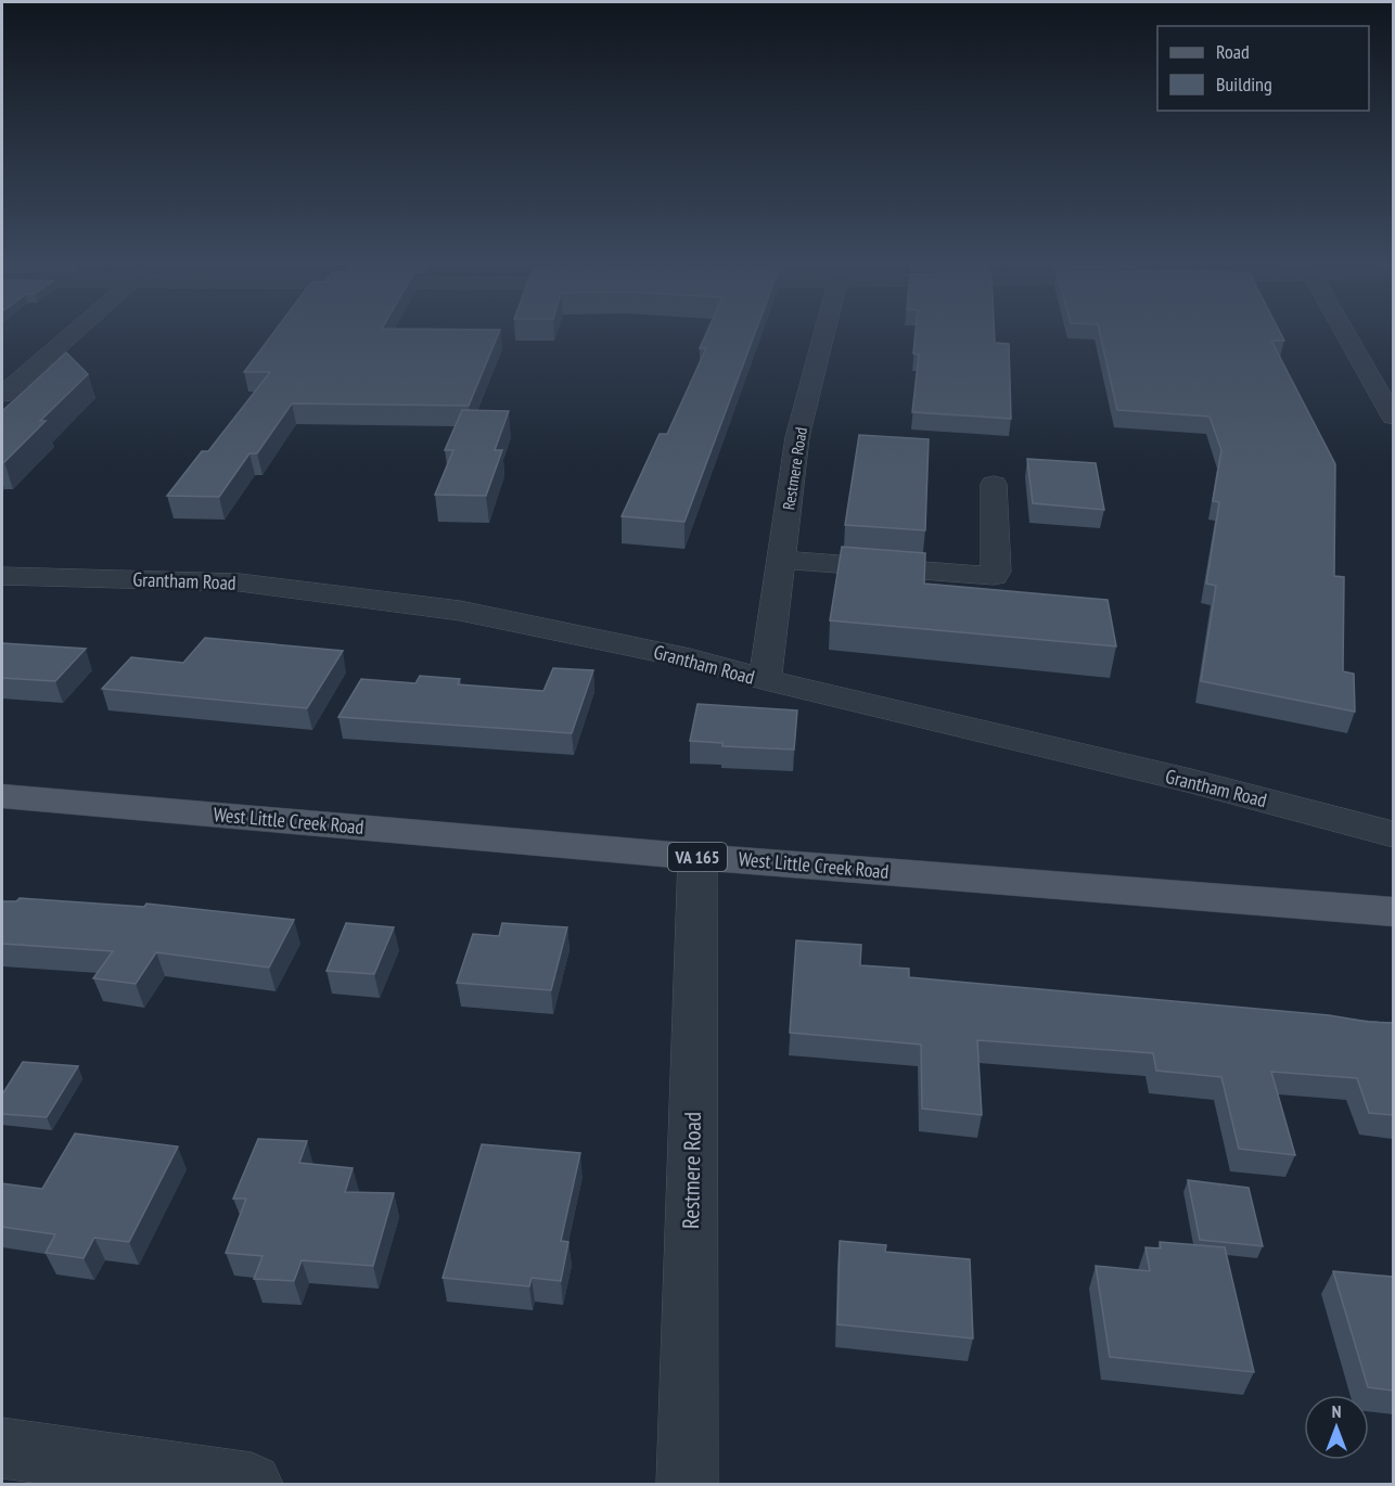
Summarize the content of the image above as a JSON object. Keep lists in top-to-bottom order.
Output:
{
  "streets": {
    "main road": ["West Little Creek Road", "VA 165"],
    "street": ["Restmere Road", "Grantham Road"]
  },
  "crossings": [
    ["Restmere Road", "Grantham Road"],
    ["Restmere Road", "West Little Creek Road"]
  ],
  "legend": ["Road", "Building"],
  "north": "top"
}
